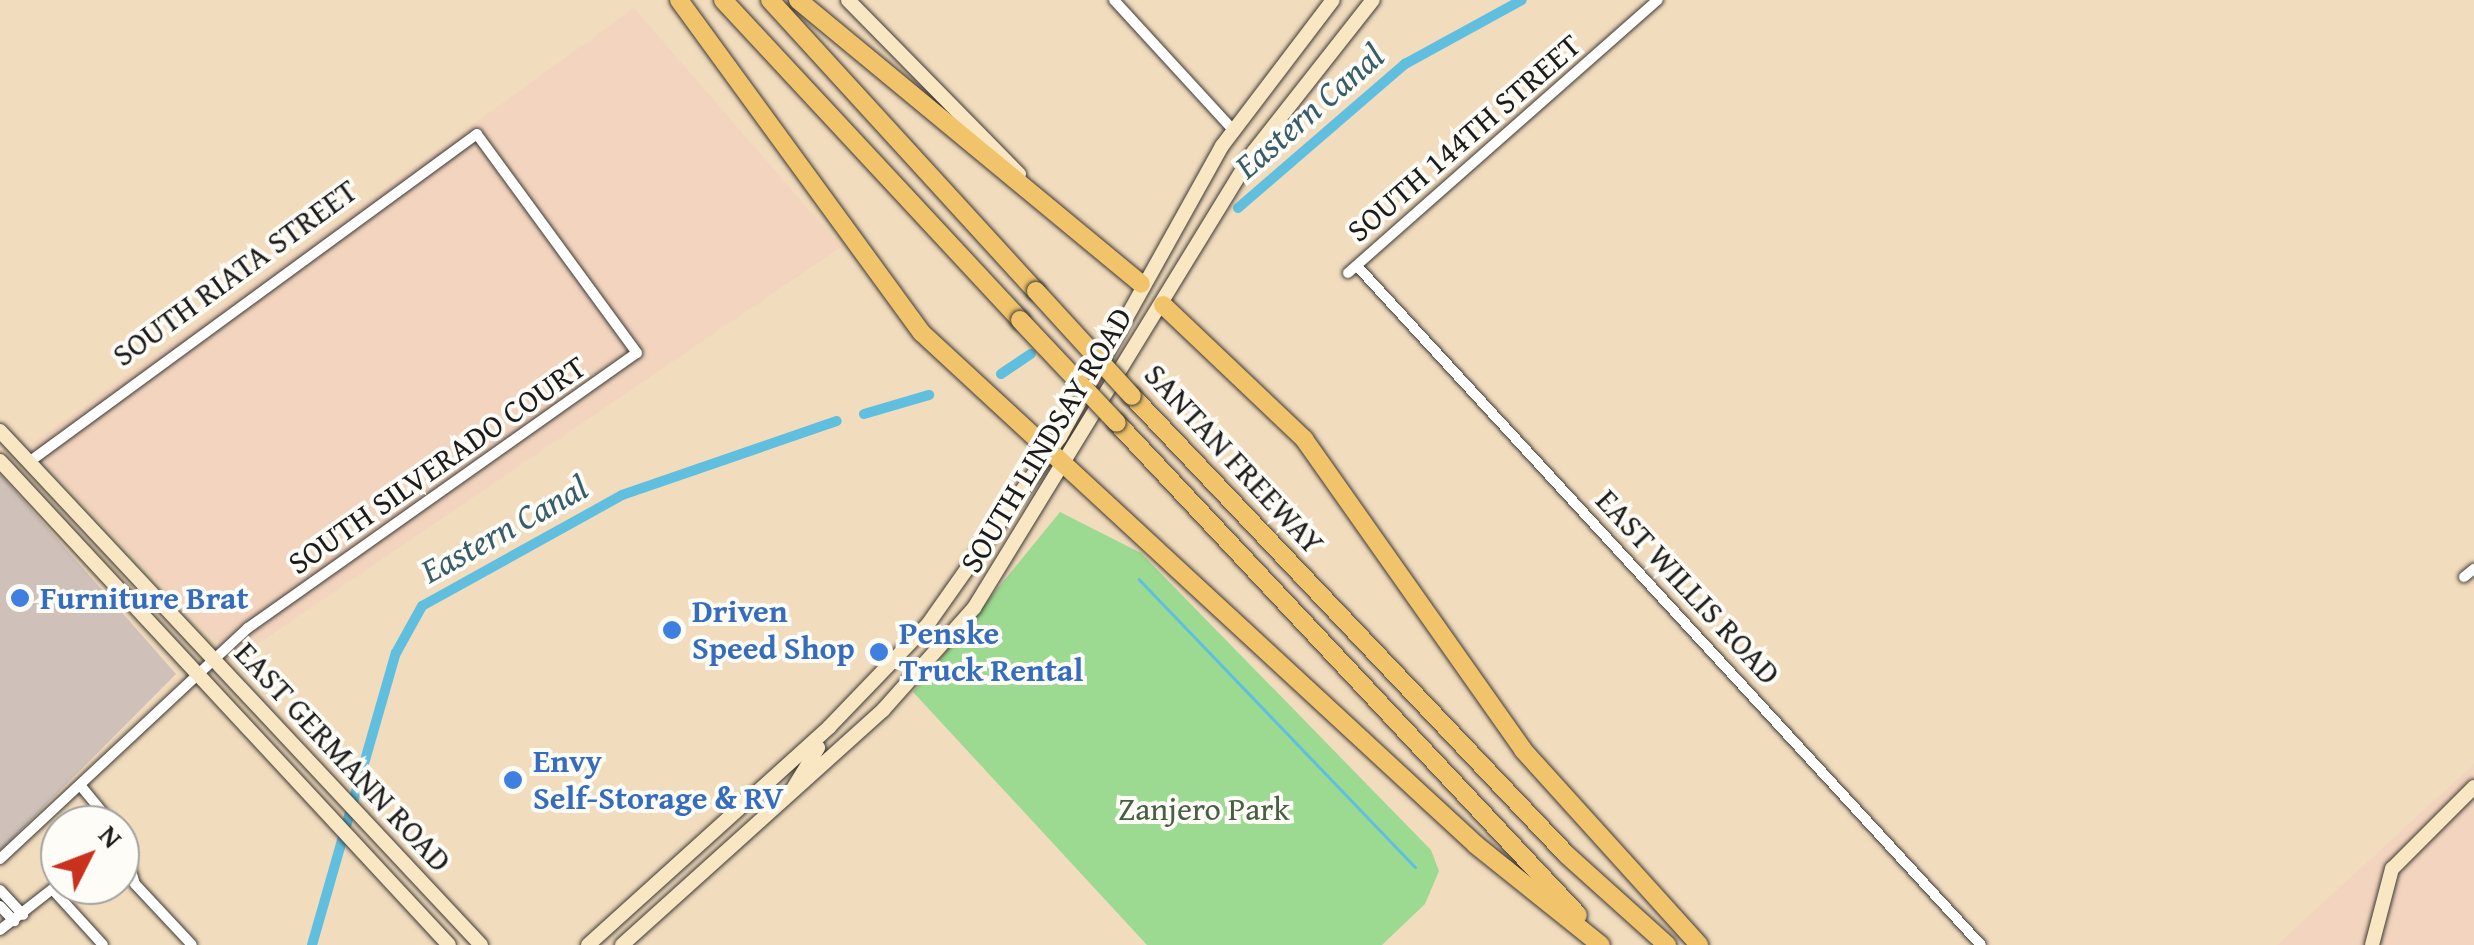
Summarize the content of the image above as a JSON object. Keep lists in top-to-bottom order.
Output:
{
  "streets": {
    "highway": ["SANTAN FREEWAY"],
    "main road": ["SOUTH LINDSAY ROAD", "EAST GERMANN ROAD"],
    "street": [
      "SOUTH 144TH STREET",
      "SOUTH RIATA STREET",
      "SOUTH SILVERADO COURT",
      "EAST WILLIS ROAD"
    ]
  },
  "crossings": [
    ["SOUTH 144TH STREET", "EAST WILLIS ROAD"],
    ["SOUTH RIATA STREET", "SOUTH SILVERADO COURT"],
    ["SOUTH RIATA STREET", "EAST GERMANN ROAD"],
    ["SOUTH SILVERADO COURT", "EAST GERMANN ROAD"]
  ],
  "water": ["Eastern Canal"],
  "parks": ["Zanjero Park"],
  "places": [
    "Furniture Brat",
    "Driven Speed Shop",
    "Penske Truck Rental",
    "Envy Self-Storage & RV"
  ],
  "north": "top right"
}
